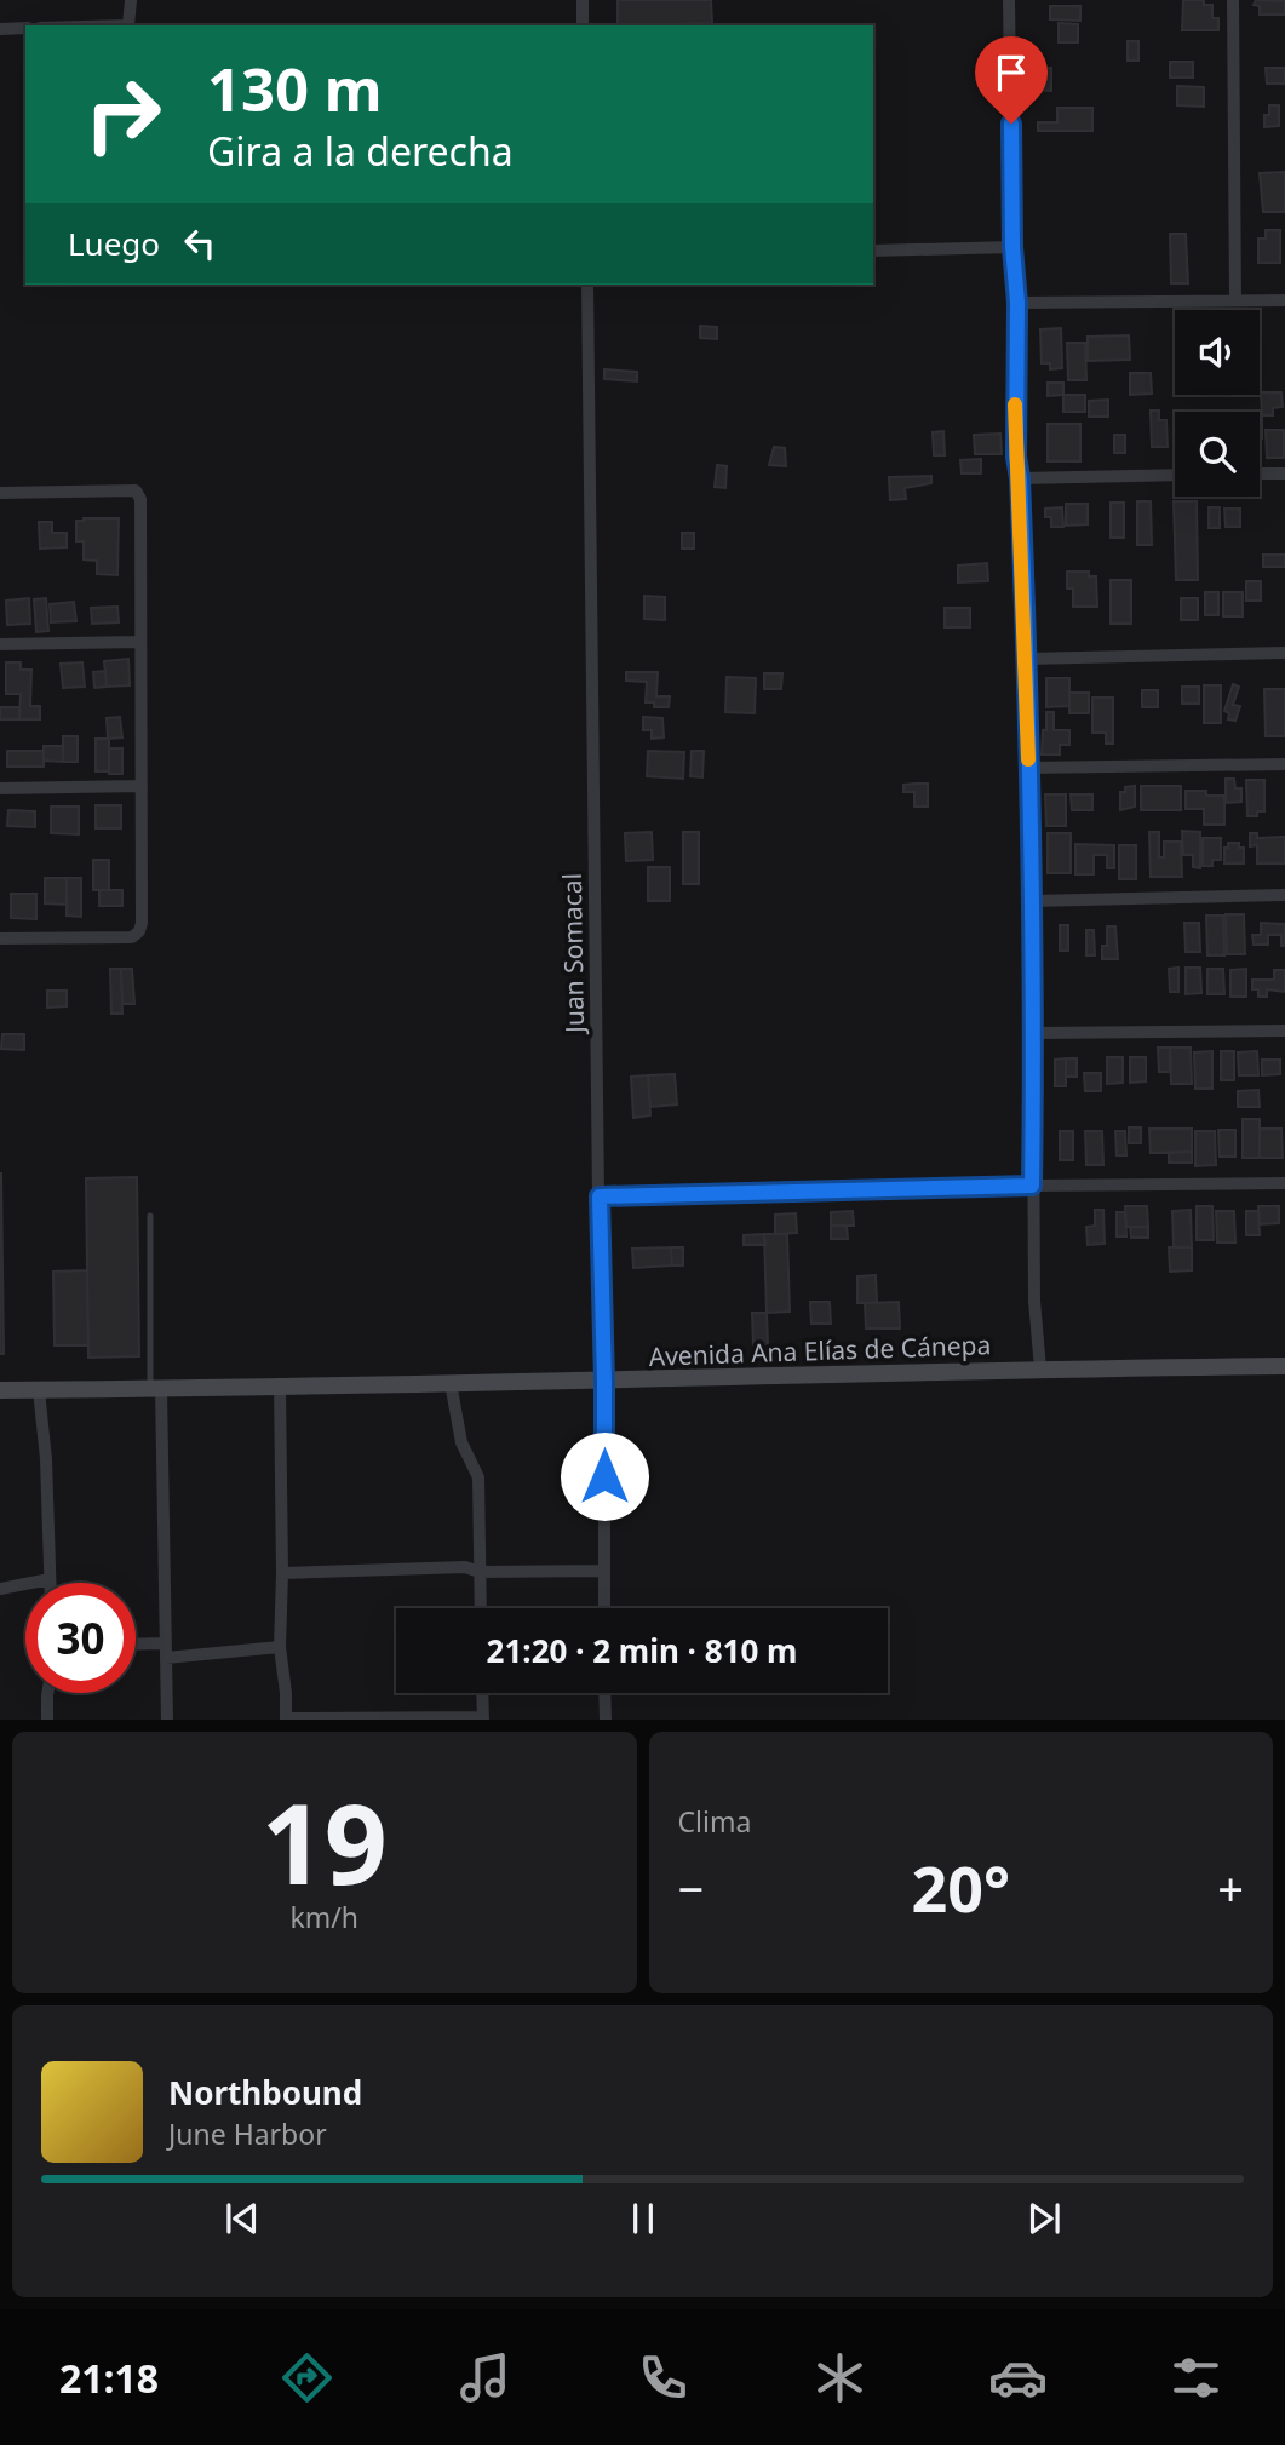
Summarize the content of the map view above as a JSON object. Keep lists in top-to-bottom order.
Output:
{
  "streets": {
    "main road": ["Avenida Ana Elías de Cánepa"],
    "street": ["Juan Somacal"]
  },
  "crossings": [
    ["Juan Somacal", "Avenida Ana Elías de Cánepa"]
  ],
  "page": {
    "turn": ["130 m", "Gira a la derecha"],
    "then": "Luego",
    "limit": "30",
    "trip": "21:20 · 2 min · 810 m",
    "tile": [
      ["19", "km/h"],
      "Clima"
    ],
    "heat": ["−", "20°", "+"],
    "song": ["Northbound", "June Harbor"],
    "tabs": "21:18"
  }
}
